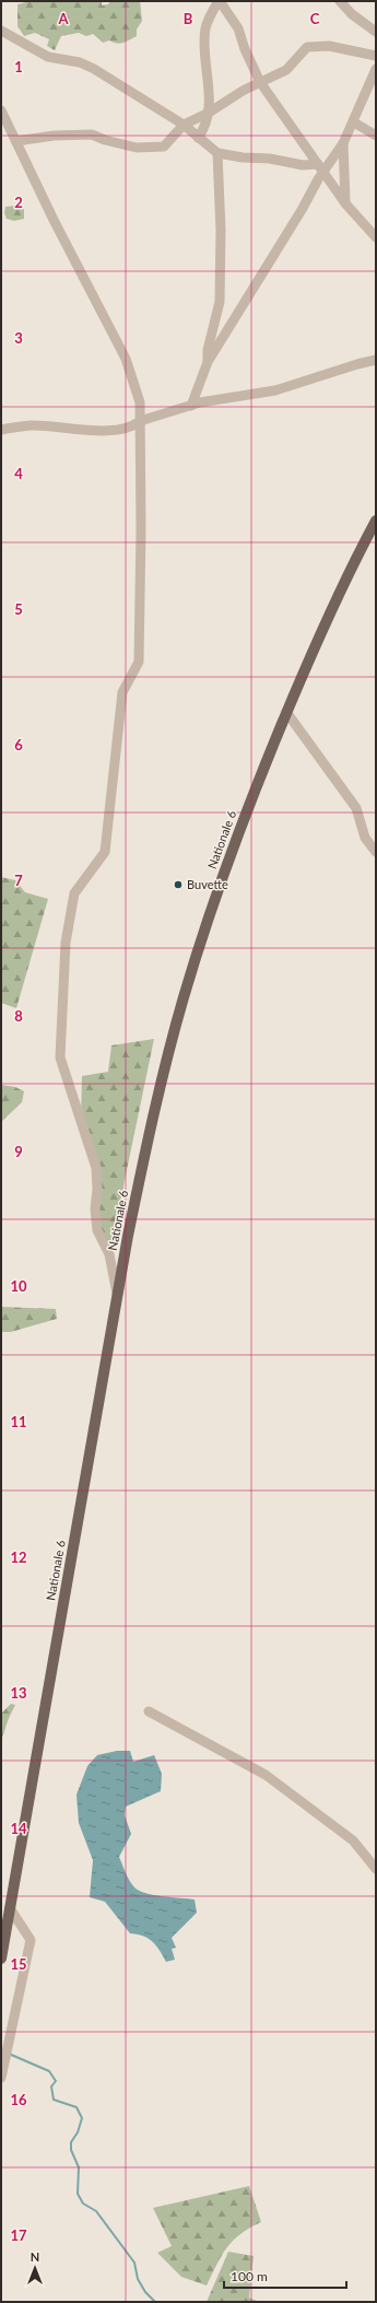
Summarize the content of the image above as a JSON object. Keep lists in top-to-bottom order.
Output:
{
  "streets": {
    "main road": ["Nationale 6"]
  },
  "places": ["Buvette"],
  "scale_bar": "100 m",
  "north": "top",
  "grid": {
    "columns": ["A", "B", "C"],
    "rows": [
      "1",
      "2",
      "3",
      "4",
      "5",
      "6",
      "7",
      "8",
      "9",
      "10",
      "11",
      "12",
      "13",
      "14",
      "15",
      "16",
      "17"
    ]
  }
}
